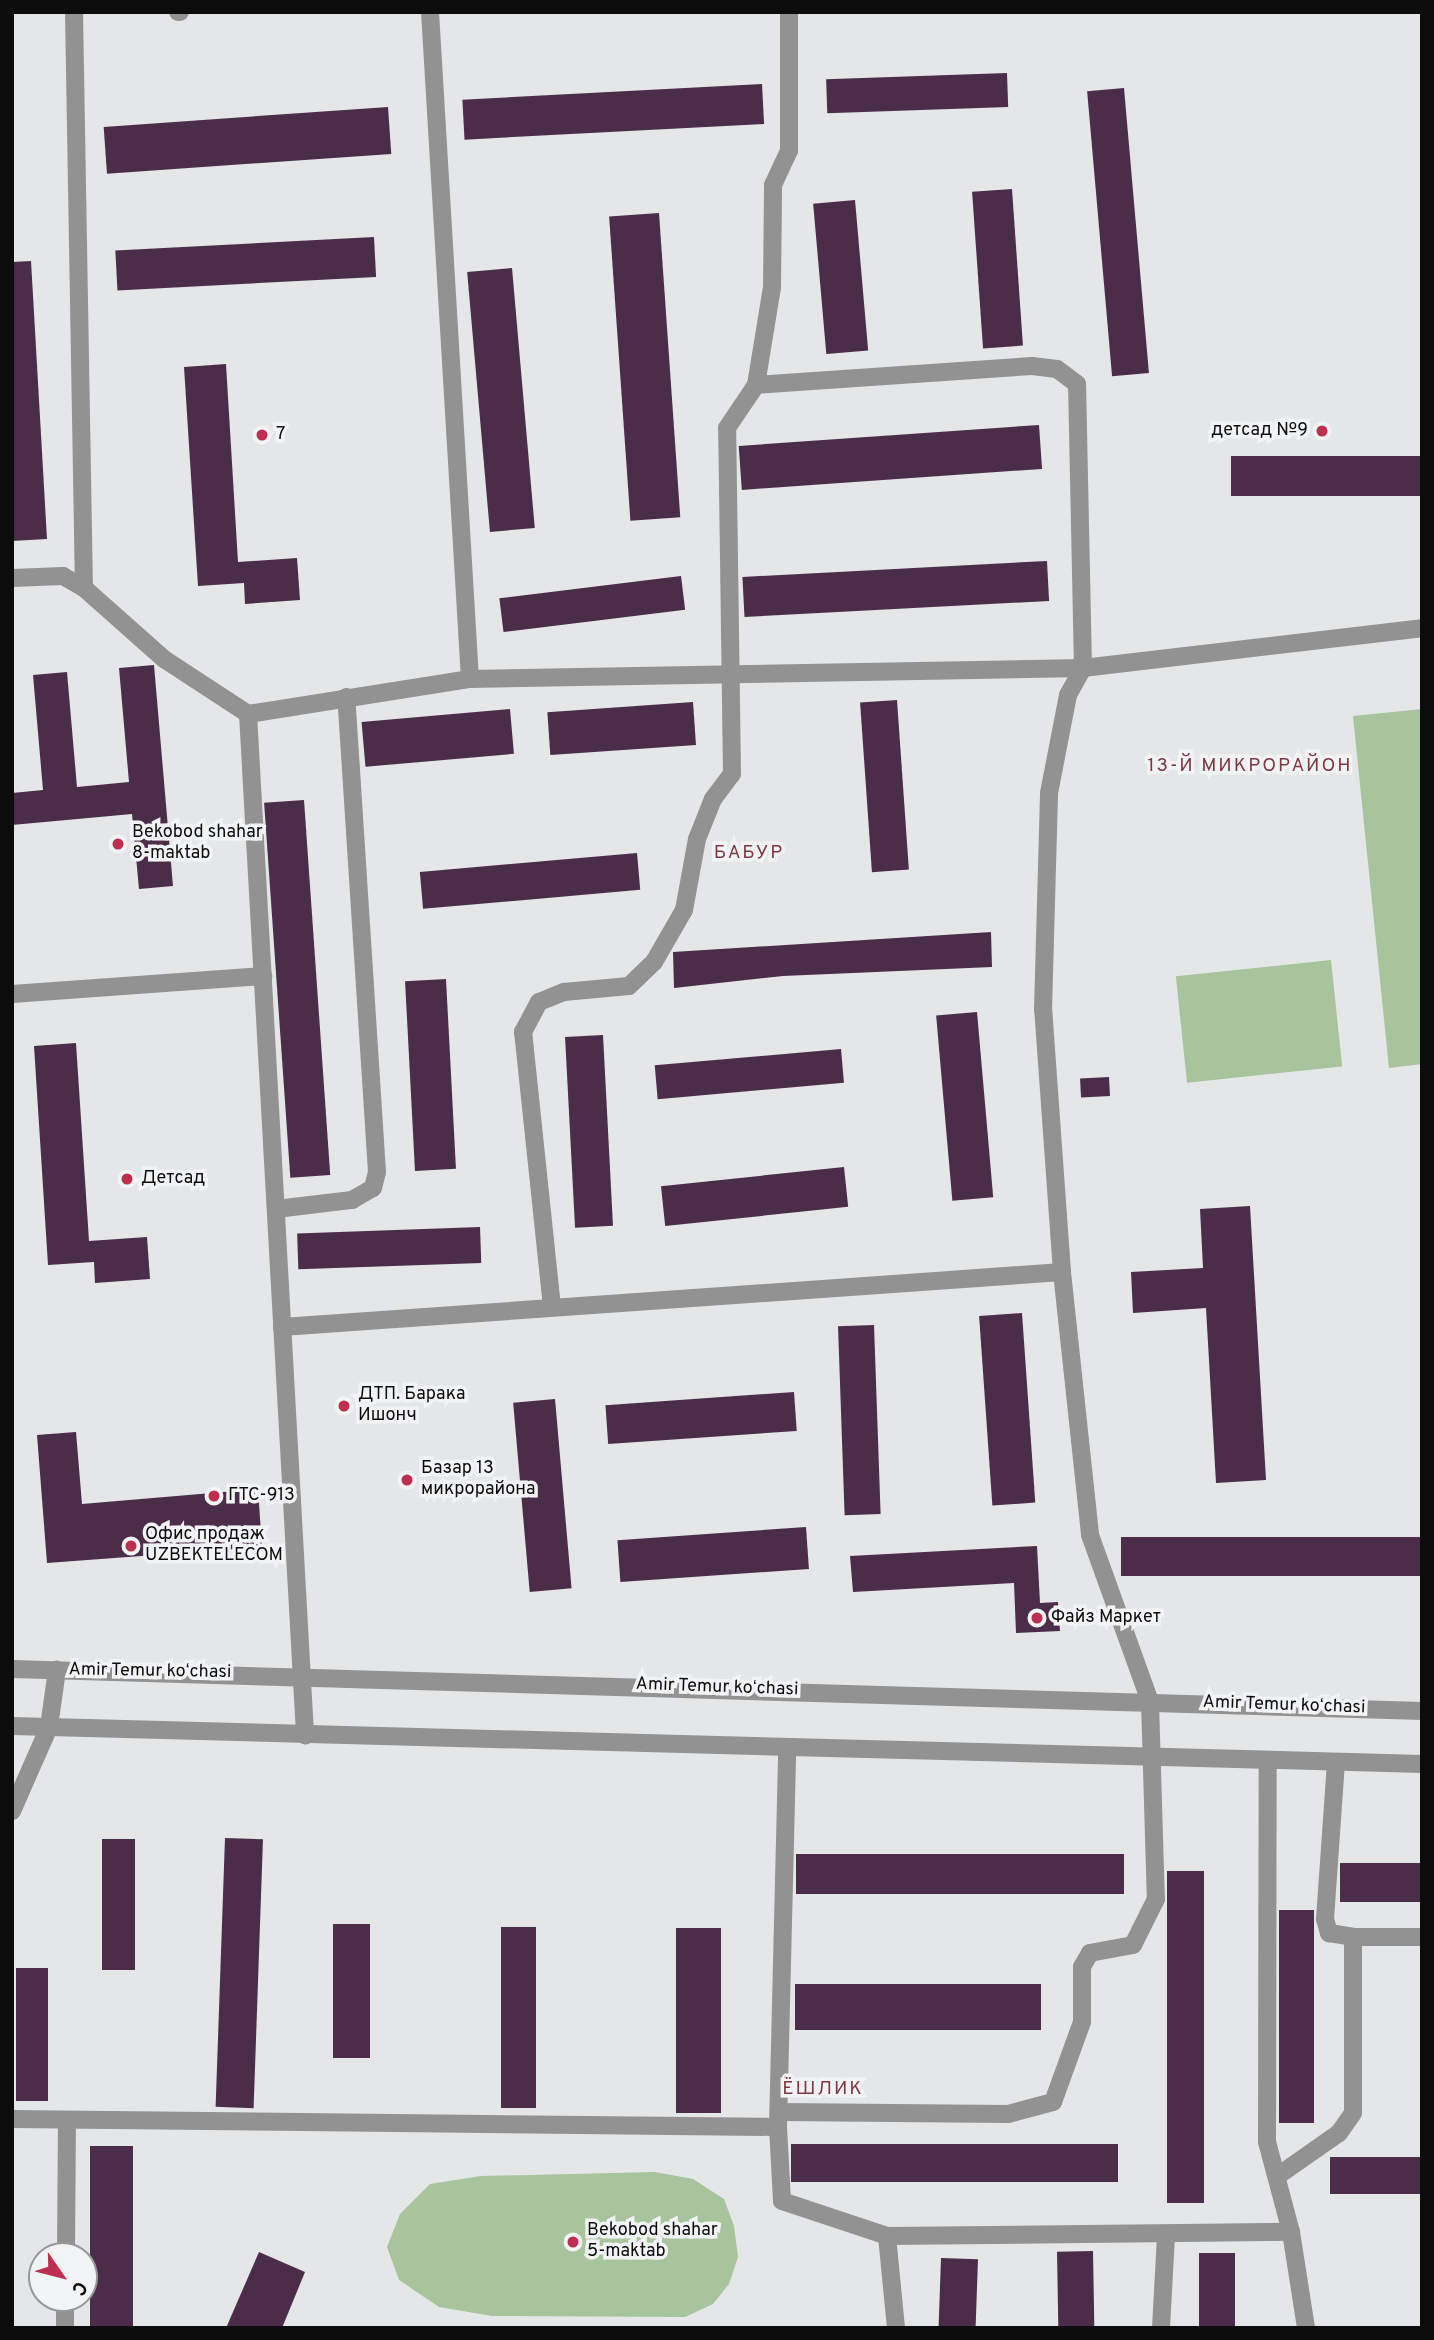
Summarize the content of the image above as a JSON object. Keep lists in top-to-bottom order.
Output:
{
  "streets": {
    "street": ["Amir Temur koʻchasi"]
  },
  "districts": ["13-Й МИКРОРАЙОН", "БАБУР", "ЁШЛИК"],
  "places": [
    "детсад №9",
    "7",
    "Bekobod shahar 8-maktab",
    "Детсад",
    "ДТП. Барака Ишонч",
    "Базар 13 микрорайона",
    "ГТС-913",
    "Офис продаж UZBEKTELECOM",
    "Файз Маркет",
    "Bekobod shahar 5-maktab"
  ],
  "north": "bottom right"
}
